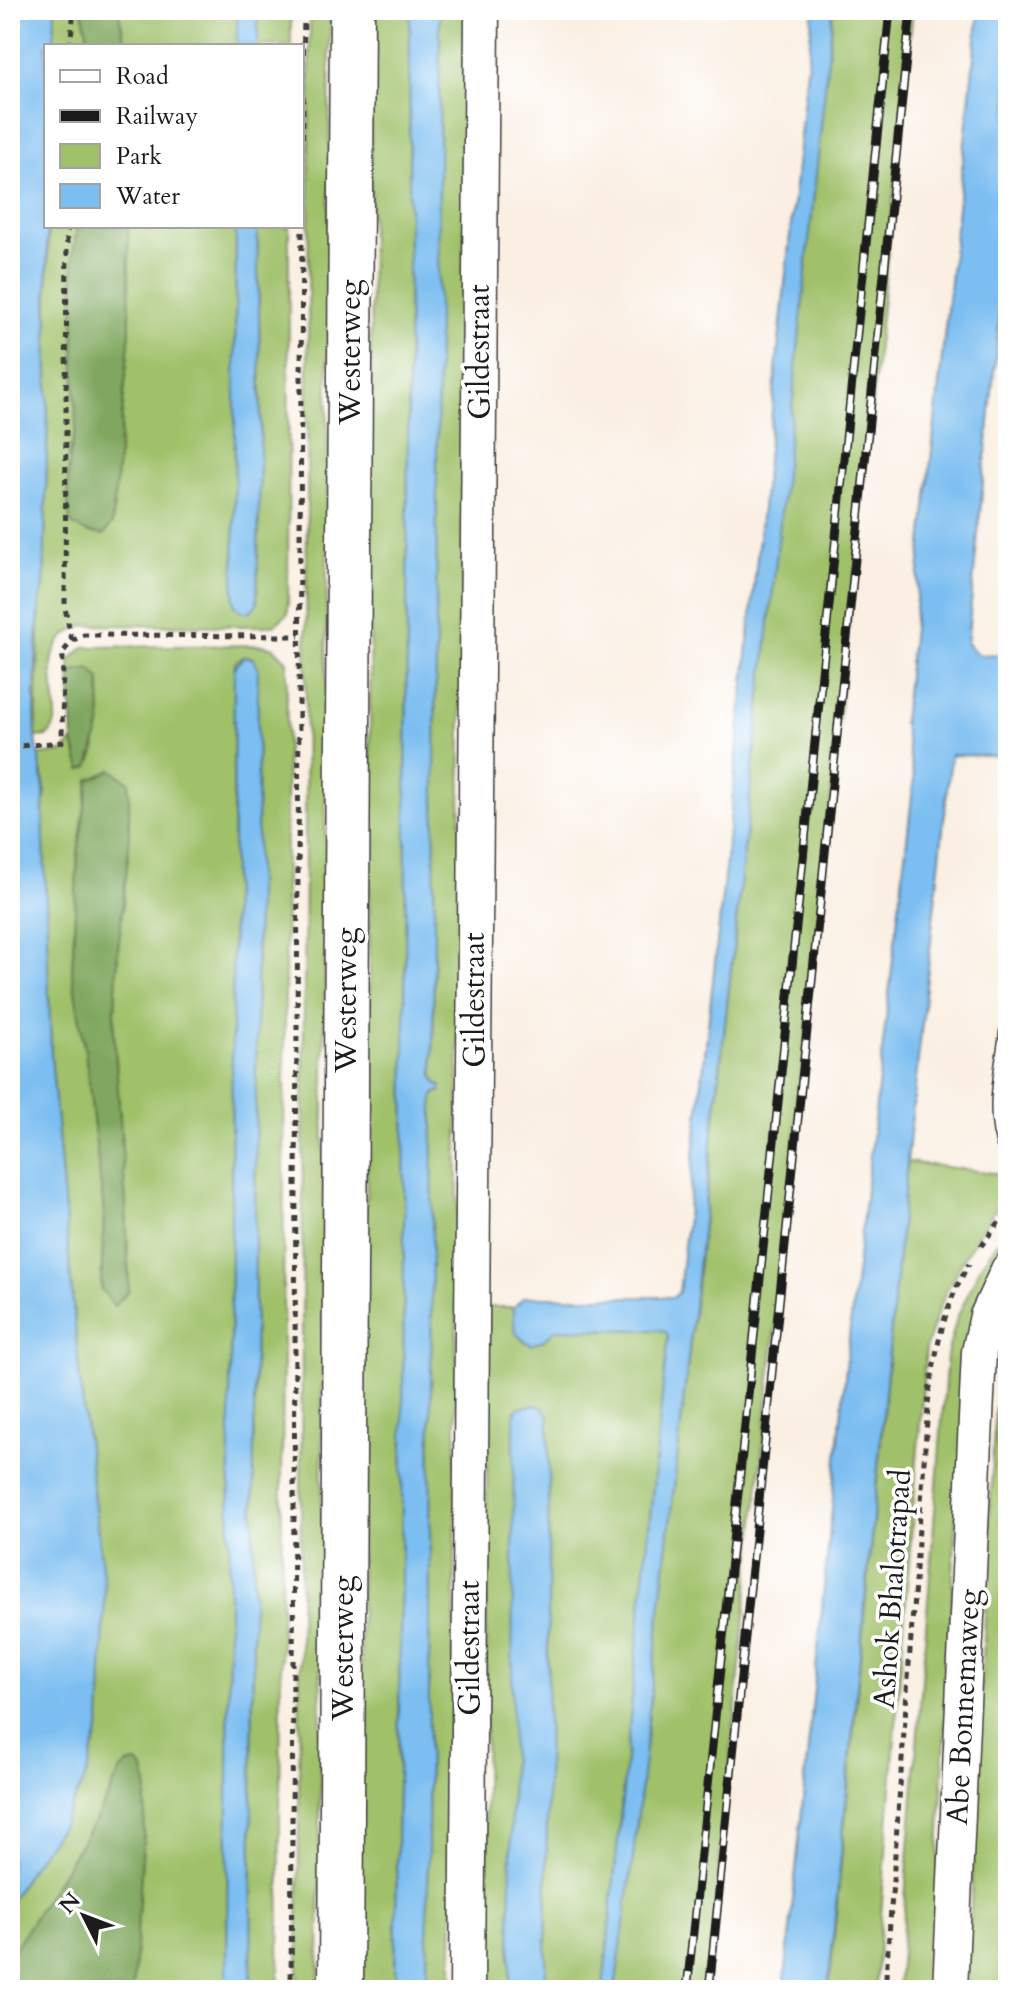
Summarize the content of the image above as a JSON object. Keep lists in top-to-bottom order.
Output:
{
  "streets": {
    "main road": ["Westerweg"],
    "street": ["Gildestraat", "Abe Bonnemaweg"],
    "path": ["Ashok Bhalotrapad"]
  },
  "legend": [
    "Road",
    "Railway",
    "Park",
    "Water"
  ],
  "north": "top left"
}
